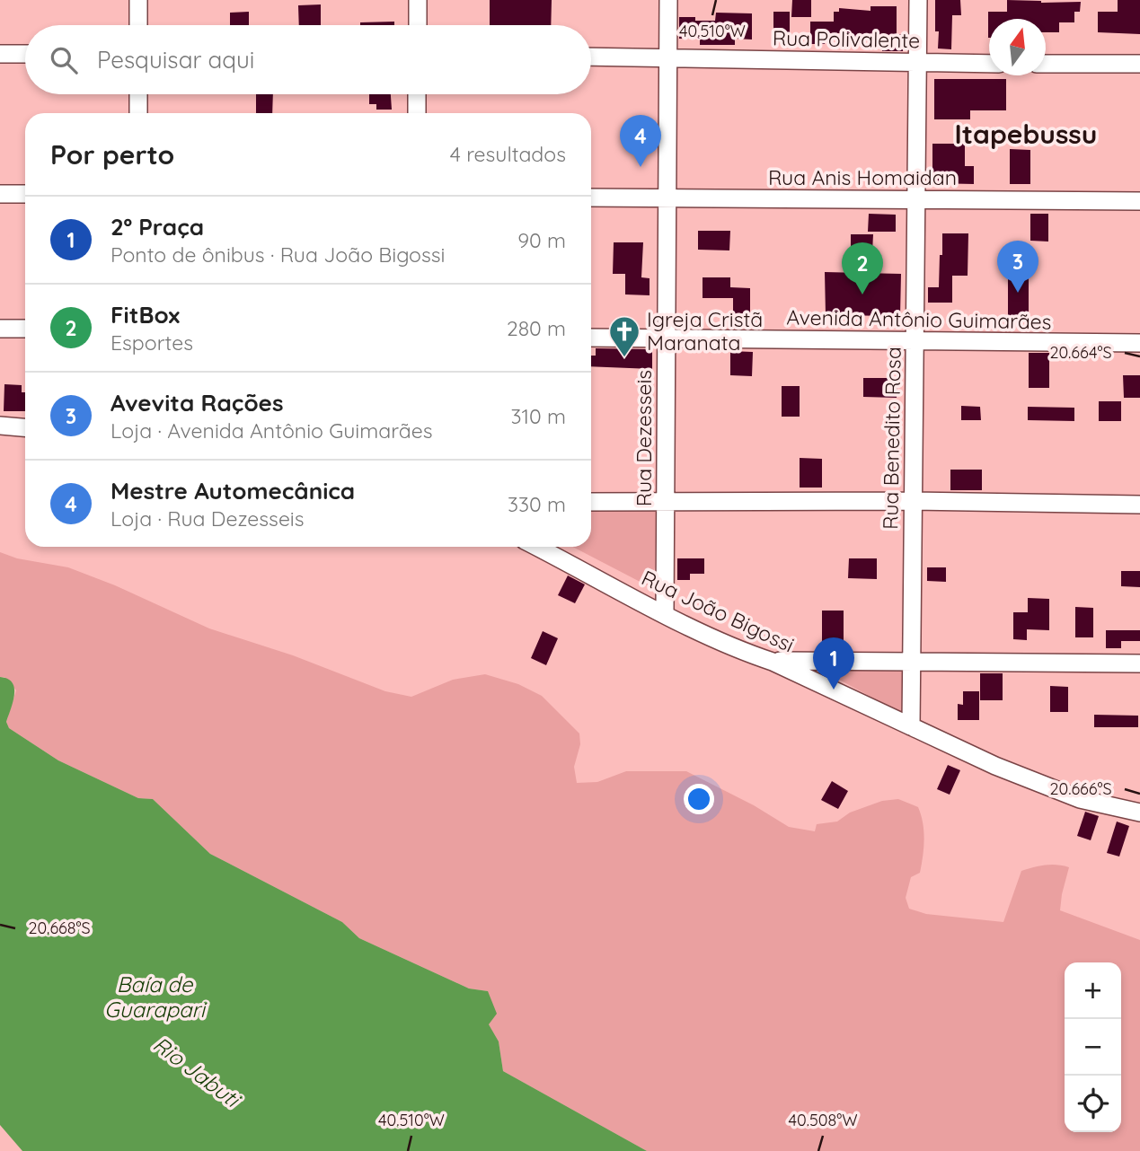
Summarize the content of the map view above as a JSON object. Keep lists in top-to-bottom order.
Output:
{
  "streets": {
    "street": [
      "Rua Polivalente",
      "Rua Anis Homaidan",
      "Avenida Antônio Guimarães",
      "Rua Dezesseis",
      "Rua Benedito Rosa",
      "Rua João Bigossi"
    ]
  },
  "crossings": [
    ["Rua Polivalente", "Rua Dezesseis"],
    ["Rua Polivalente", "Rua Benedito Rosa"],
    ["Rua Anis Homaidan", "Rua Dezesseis"],
    ["Rua Anis Homaidan", "Rua Benedito Rosa"],
    ["Avenida Antônio Guimarães", "Rua Dezesseis"],
    ["Avenida Antônio Guimarães", "Rua Benedito Rosa"],
    ["Rua Dezesseis", "Rua João Bigossi"],
    ["Rua Benedito Rosa", "Rua João Bigossi"]
  ],
  "districts": ["Itapebussu"],
  "water": ["Baía de Guarapari", "Rio Jabuti"],
  "places": {
    "church": ["Igreja Cristã Maranata"]
  },
  "north": "top",
  "page": {
    "search": "Pesquisar aqui",
    "heading": ["Por perto", "4 resultados"],
    "pins": [
      "4",
      "3",
      "2",
      "1"
    ],
    "list": [
      {
        "mark": "1",
        "name": "2º Praça",
        "note": "Ponto de ônibus · Rua João Bigossi",
        "value": "90 m"
      },
      {
        "mark": "2",
        "name": "FitBox",
        "note": "Esportes",
        "value": "280 m"
      },
      {
        "mark": "3",
        "name": "Avevita Rações",
        "note": "Loja · Avenida Antônio Guimarães",
        "value": "310 m"
      },
      {
        "mark": "4",
        "name": "Mestre Automecânica",
        "note": "Loja · Rua Dezesseis",
        "value": "330 m"
      }
    ],
    "map_buttons": ["+", "−"]
  },
  "coordinates": [
    "40.510°W",
    "20.664°S",
    "20.666°S",
    "20.668°S",
    "40.508°W"
  ]
}
